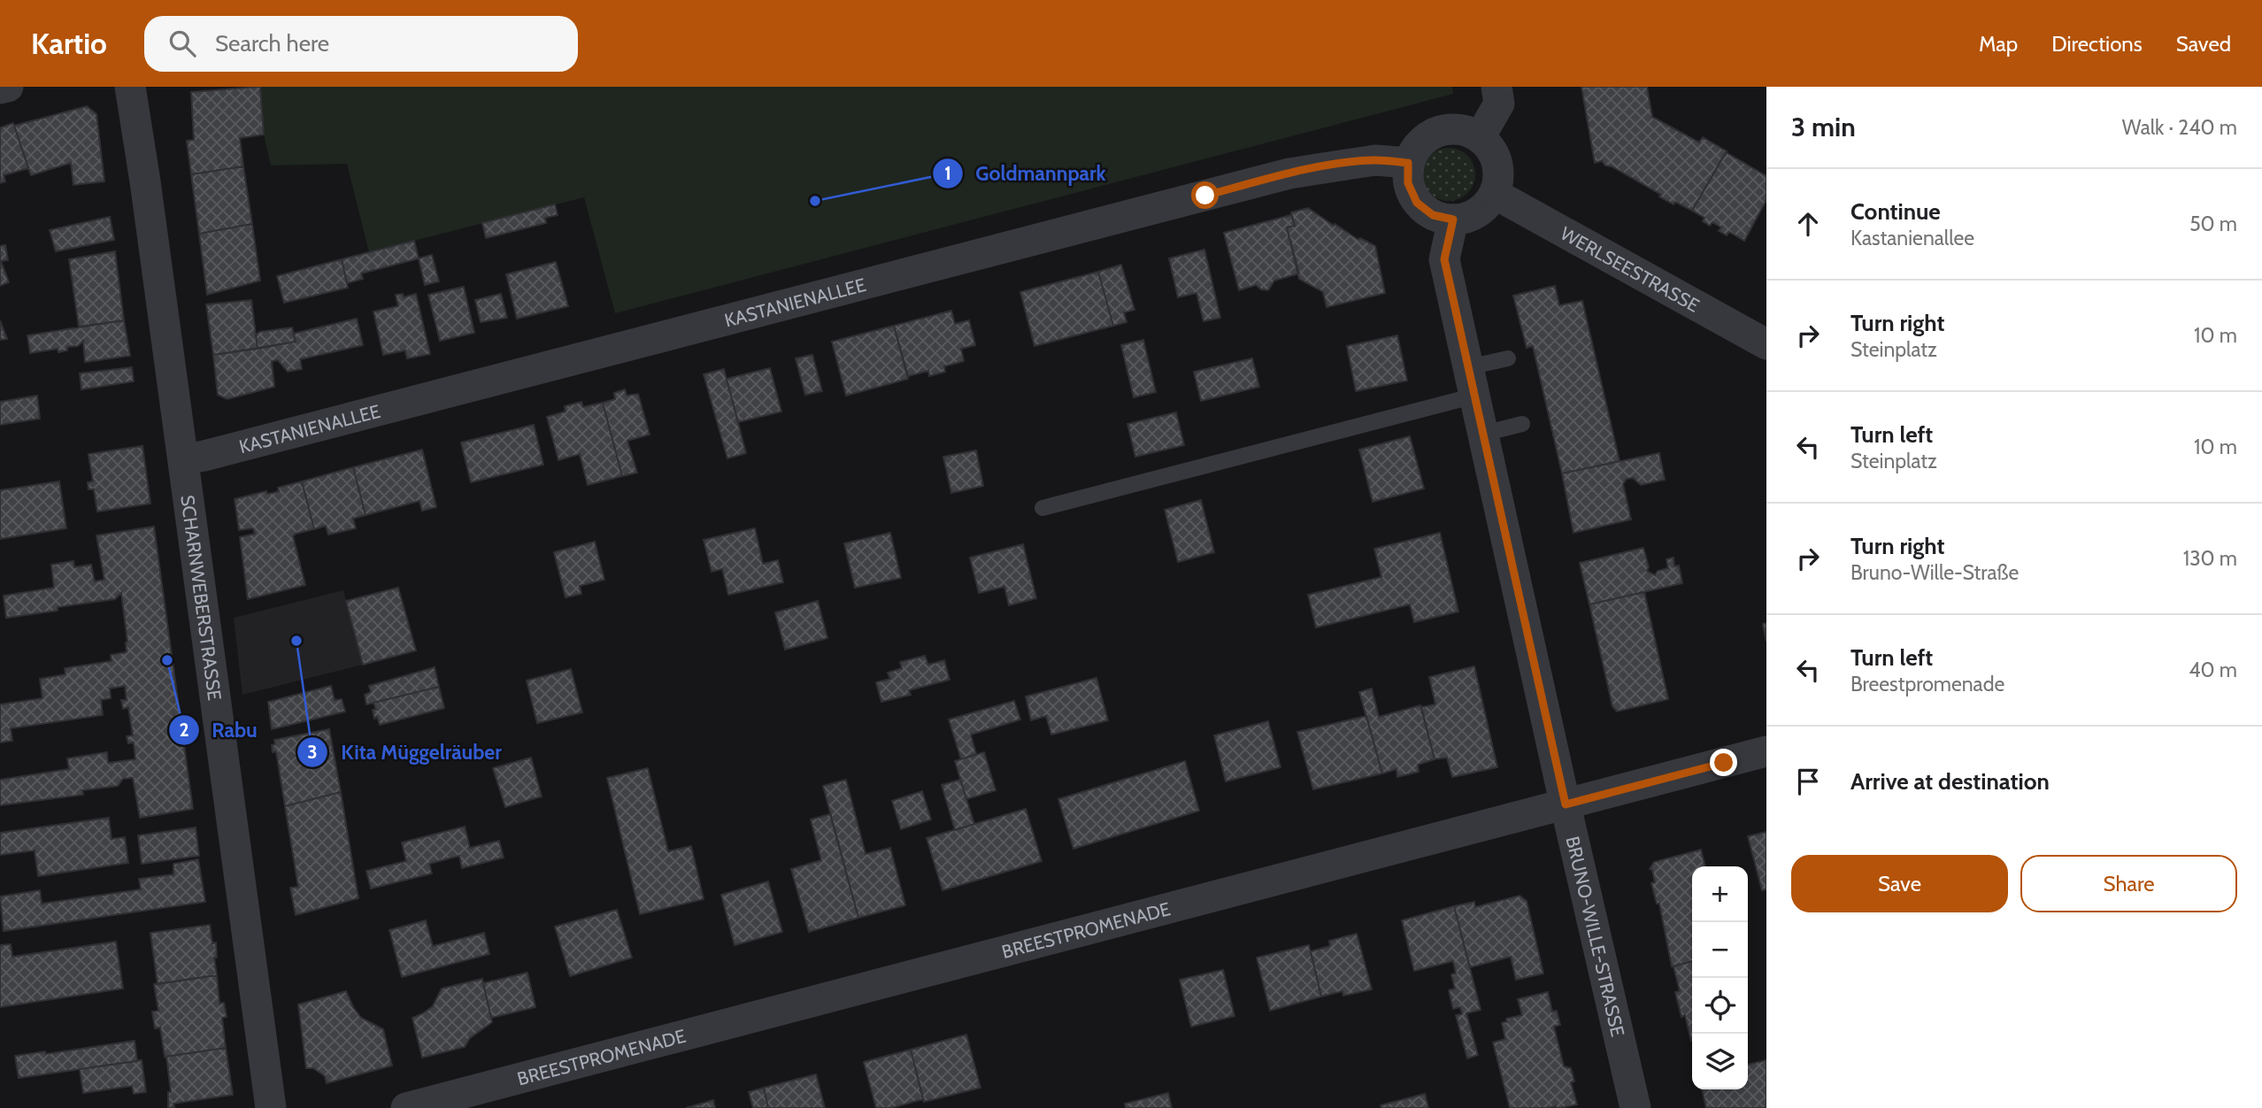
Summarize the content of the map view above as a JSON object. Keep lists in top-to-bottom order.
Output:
{
  "streets": {
    "street": [
      "WERLSEESTRASSE",
      "KASTANIENALLEE",
      "SCHARNWEBERSTRASSE",
      "BREESTPROMENADE",
      "BRUNO-WILLE-STRASSE"
    ]
  },
  "crossings": [
    ["WERLSEESTRASSE", "KASTANIENALLEE"],
    ["WERLSEESTRASSE", "BRUNO-WILLE-STRASSE"],
    ["KASTANIENALLEE", "SCHARNWEBERSTRASSE"],
    ["KASTANIENALLEE", "BRUNO-WILLE-STRASSE"],
    ["BREESTPROMENADE", "BRUNO-WILLE-STRASSE"]
  ],
  "places": ["Goldmannpark", "Kita Müggelräuber", "Rabu"],
  "page": {
    "header": "Kartio",
    "search": "Search here",
    "nav": ["Map", "Directions", "Saved"],
    "heading": ["3 min", "Walk · 240 m"],
    "list": [
      ["Continue", "Kastanienallee", "50 m"],
      ["Turn right", "Steinplatz", "10 m"],
      ["Turn left", "Steinplatz", "10 m"],
      ["Turn right", "Bruno-Wille-Straße", "130 m"],
      ["Turn left", "Breestpromenade", "40 m"],
      "Arrive at destination"
    ],
    "buttons": ["Save", "Share"],
    "map_buttons": ["+", "−"]
  }
}
